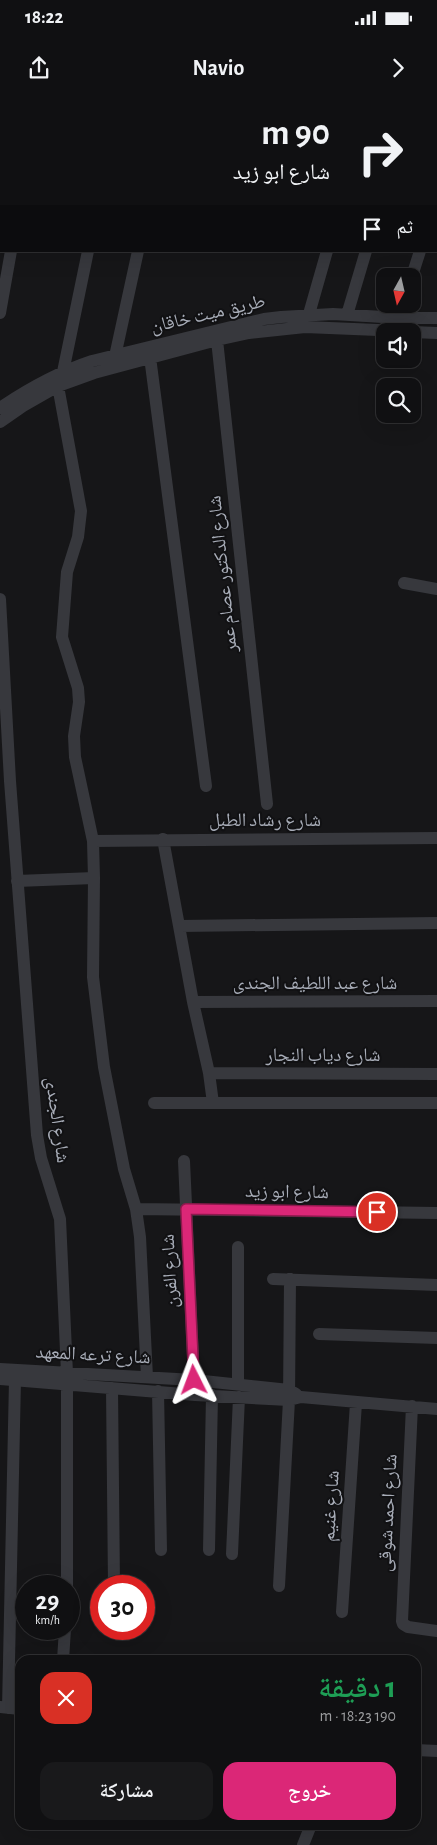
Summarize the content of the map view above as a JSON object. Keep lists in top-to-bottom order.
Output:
{
  "streets": {
    "street": [
      "طريق ميت خاقان",
      "شارع الدكتور عصام عمر",
      "شارع رشاد الطبل",
      "شارع عبد اللطيف الجندى",
      "شارع دياب النجار",
      "شارع الجندى",
      "شارع ابو زيد",
      "شارع الفرن",
      "شارع ترعه المعهد",
      "شارع غنيم",
      "شارع احمد شوقى"
    ]
  },
  "crossings": [
    ["طريق ميت خاقان", "شارع الدكتور عصام عمر"],
    ["شارع الجندى", "شارع ترعه المعهد"],
    ["شارع ابو زيد", "شارع الفرن"],
    ["شارع الفرن", "شارع ترعه المعهد"],
    ["شارع ترعه المعهد", "شارع غنيم"],
    ["شارع ترعه المعهد", "شارع احمد شوقى"]
  ],
  "north": "bottom",
  "page": {
    "status": "18:22",
    "header": "Navio",
    "turn": ["90 m", "شارع ابو زيد"],
    "then": "ثم",
    "speed": "29 km/h",
    "limit": "30",
    "heading": ["1 دقيقة", "190 m · 18:23"],
    "buttons": ["خروج", "مشاركة"]
  }
}
